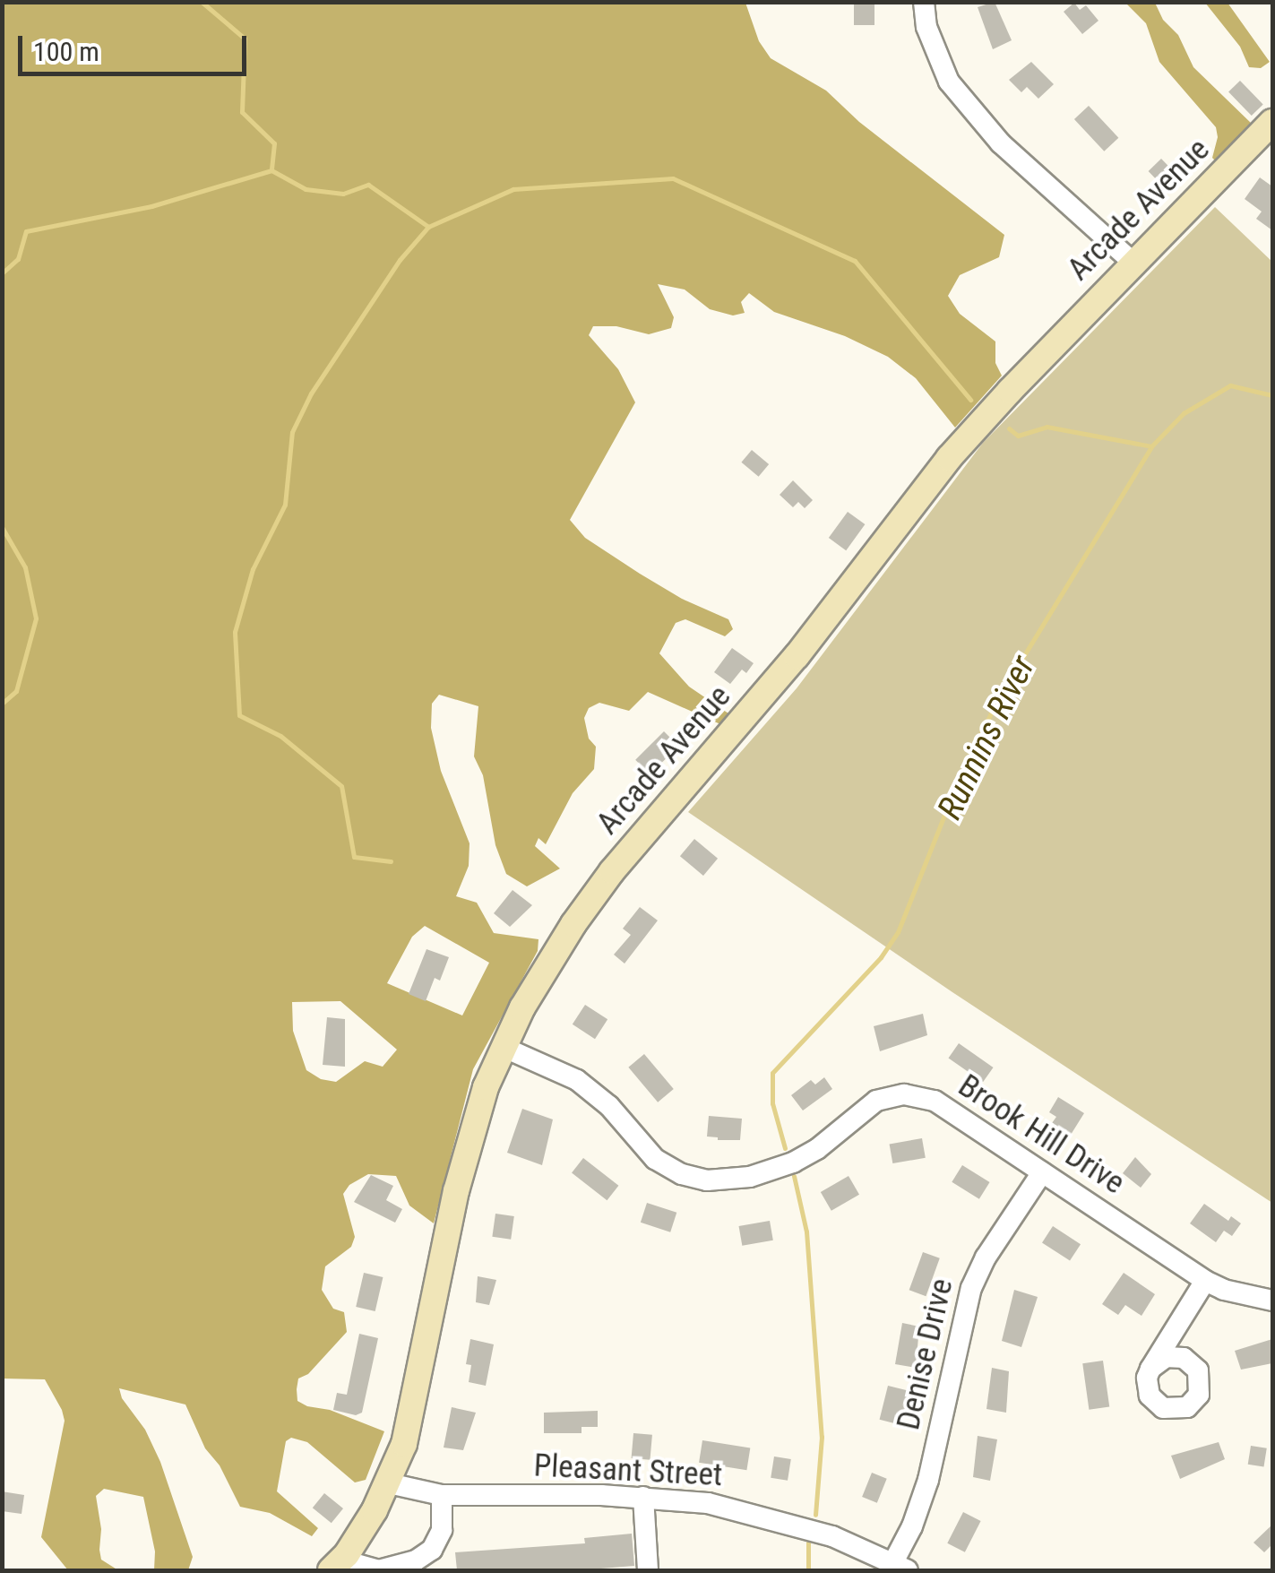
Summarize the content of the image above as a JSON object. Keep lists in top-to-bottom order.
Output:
{
  "streets": {
    "main road": ["Arcade Avenue"],
    "street": ["Brook Hill Drive", "Denise Drive", "Pleasant Street"]
  },
  "crossings": [
    ["Arcade Avenue", "Brook Hill Drive"],
    ["Arcade Avenue", "Pleasant Street"],
    ["Brook Hill Drive", "Denise Drive"],
    ["Denise Drive", "Pleasant Street"]
  ],
  "water": ["Runnins River"],
  "scale_bar": "100 m"
}
